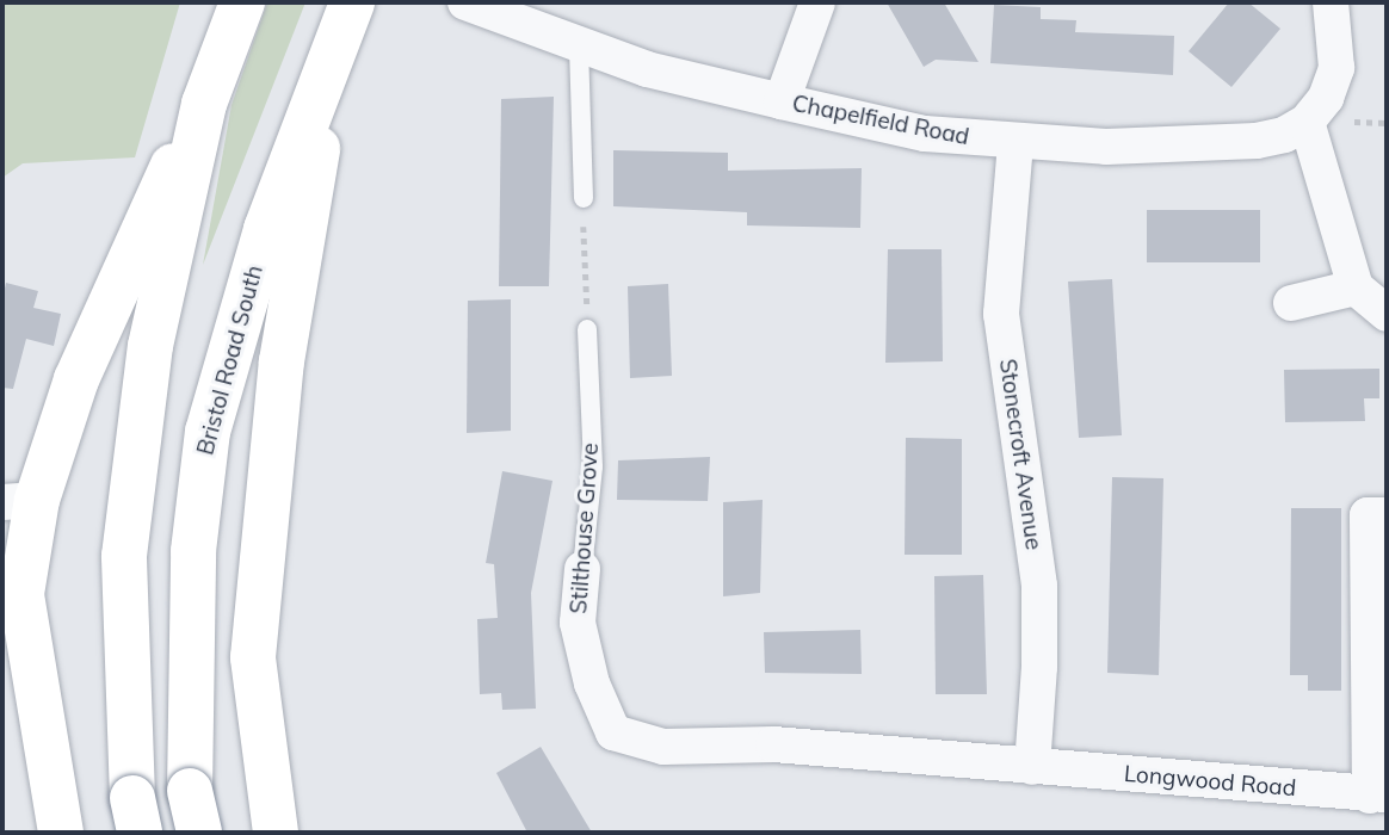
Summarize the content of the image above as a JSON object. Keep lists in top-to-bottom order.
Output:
{
  "streets": {
    "highway": ["Bristol Road South"],
    "street": [
      "Chapelfield Road",
      "Stonecroft Avenue",
      "Stilthouse Grove",
      "Longwood Road"
    ]
  },
  "crossings": [
    ["Chapelfield Road", "Stonecroft Avenue"],
    ["Stonecroft Avenue", "Stilthouse Grove"],
    ["Stonecroft Avenue", "Longwood Road"],
    ["Stilthouse Grove", "Longwood Road"]
  ]
}
